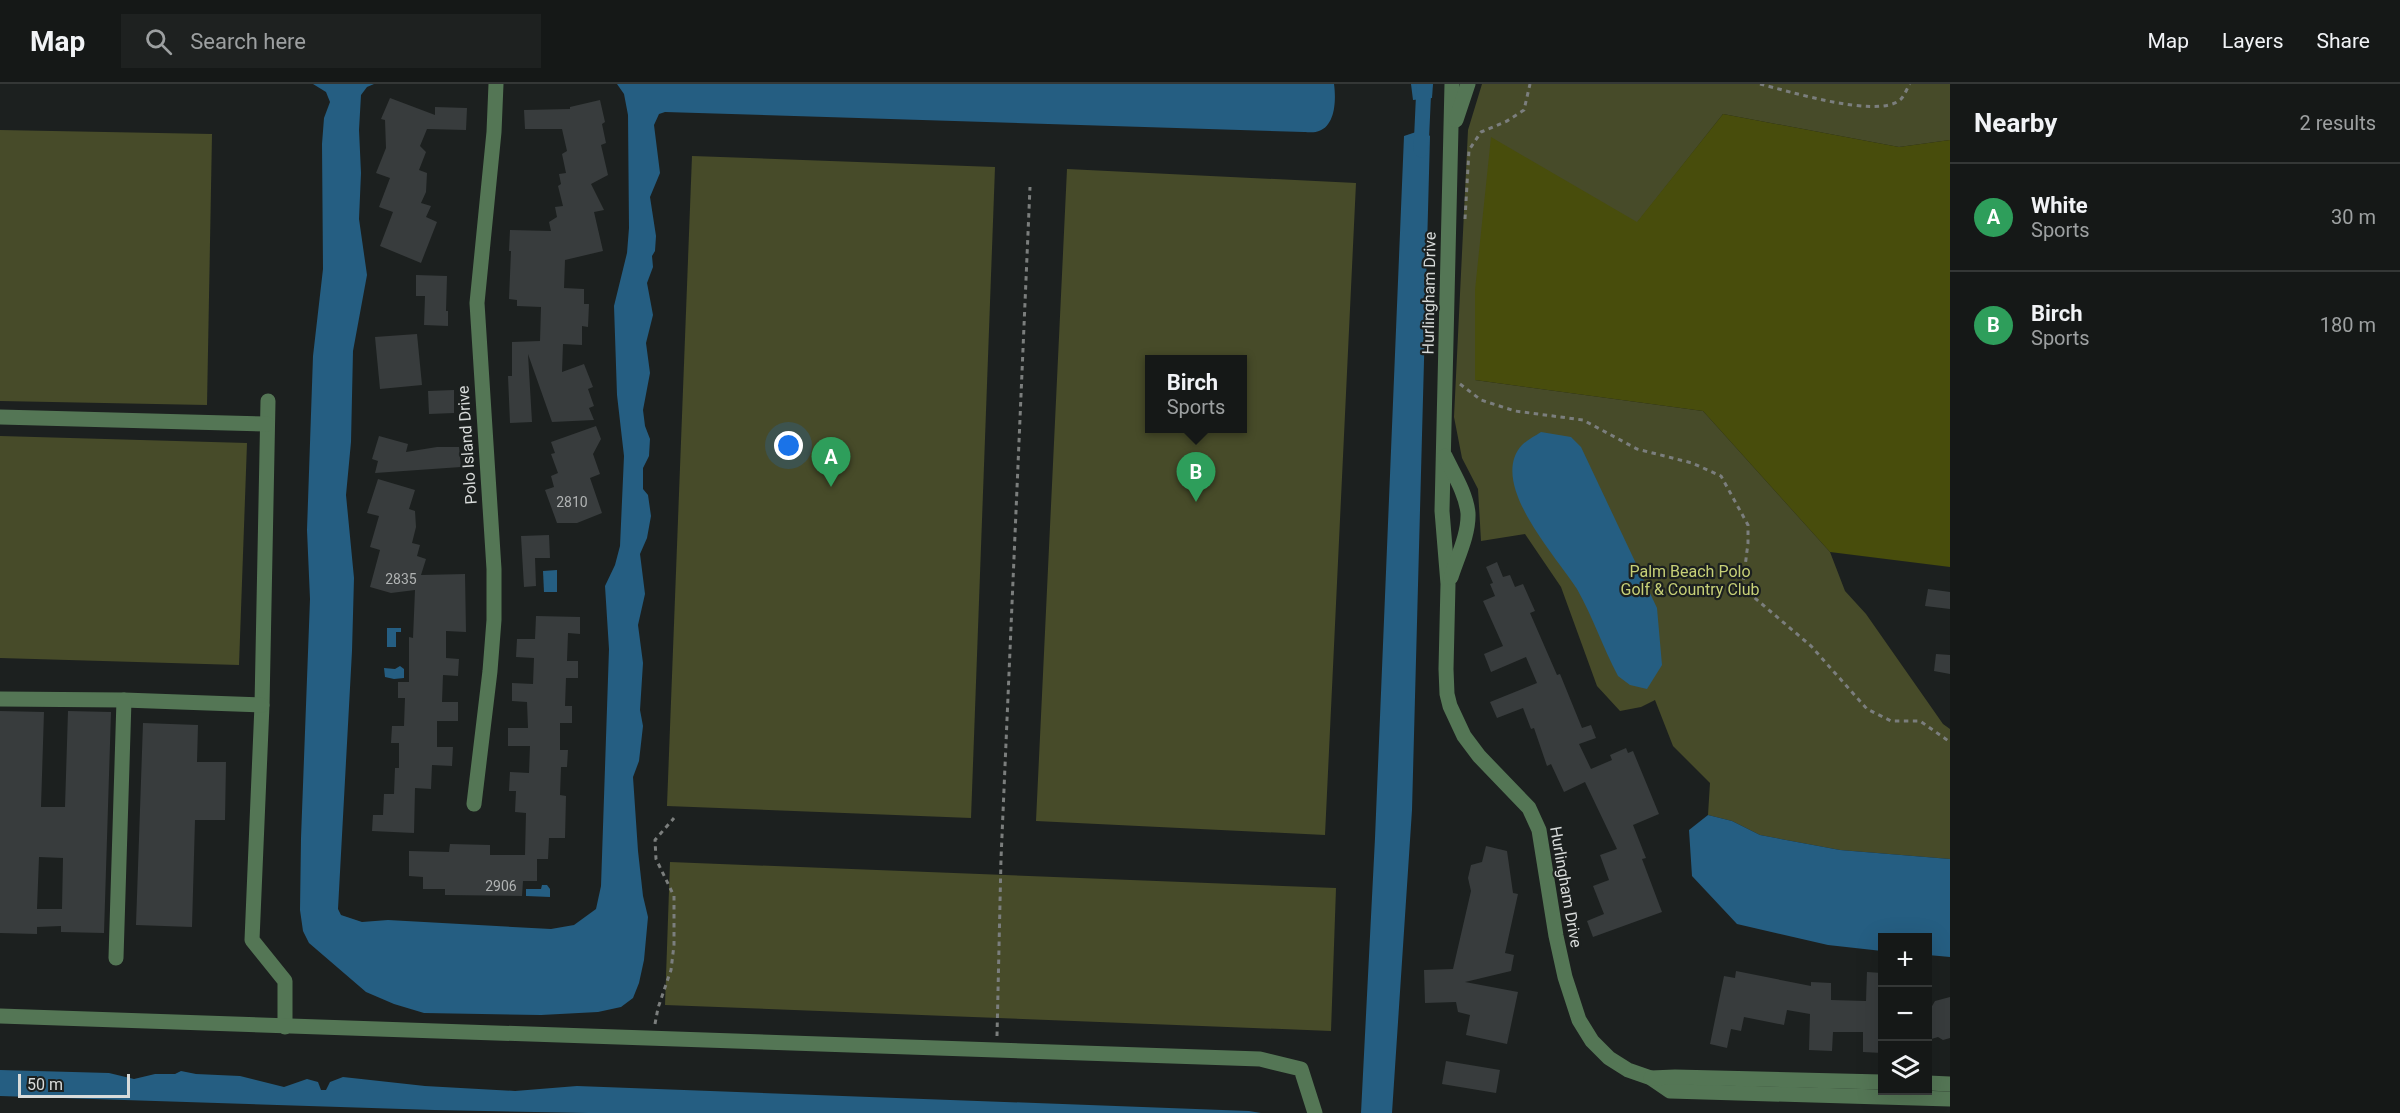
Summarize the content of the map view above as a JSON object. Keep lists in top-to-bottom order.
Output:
{
  "streets": {
    "street": ["Hurlingham Drive", "Polo Island Drive"]
  },
  "parks": ["Palm Beach Polo Golf & Country Club"],
  "house_numbers": ["2810", "2835", "2906"],
  "scale_bar": "50 m",
  "page": {
    "header": "Map",
    "search": "Search here",
    "nav": ["Map", "Layers", "Share"],
    "heading": ["Nearby", "2 results"],
    "list": [
      {
        "mark": "A",
        "name": "White",
        "note": "Sports",
        "value": "30 m"
      },
      {
        "mark": "B",
        "name": "Birch",
        "note": "Sports",
        "value": "180 m"
      }
    ],
    "popup": ["Birch", "Sports"],
    "pins": ["A", "B"],
    "map_buttons": ["+", "−"],
    "scale": "50 m"
  }
}
